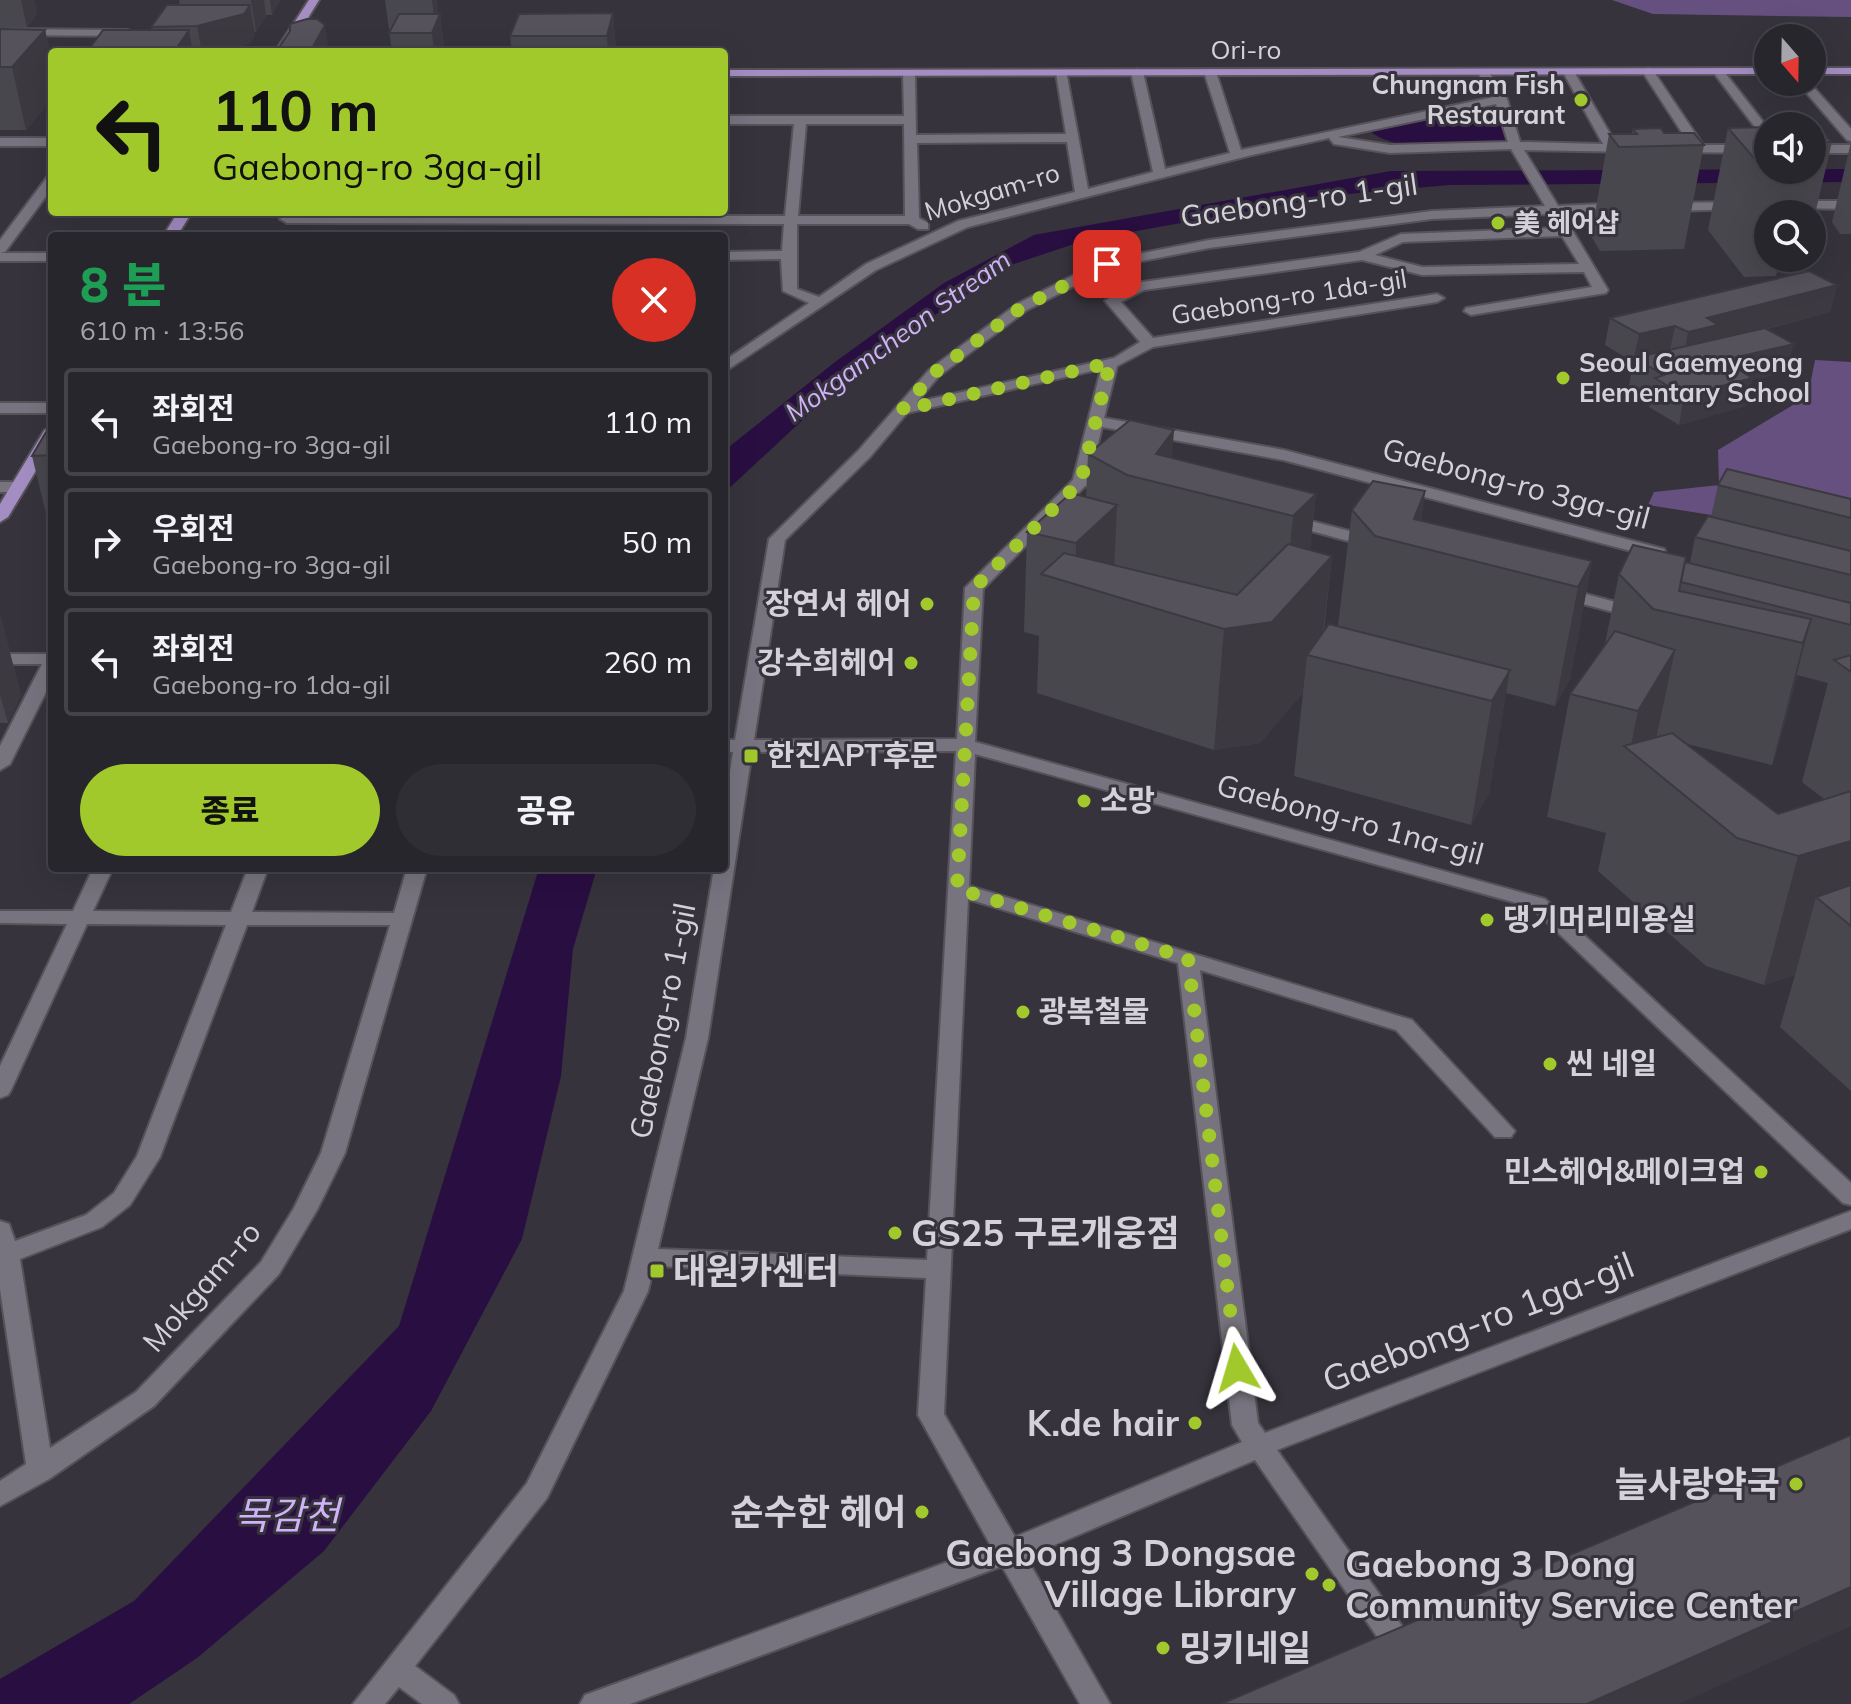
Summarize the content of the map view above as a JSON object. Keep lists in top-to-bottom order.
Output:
{
  "streets": {
    "main road": ["Ori-ro"],
    "street": [
      "Mokgam-ro",
      "Gaebong-ro 1-gil",
      "Gaebong-ro 1da-gil",
      "Gaebong-ro 3ga-gil",
      "Gaebong-ro 1na-gil",
      "Gaebong-ro 1ga-gil"
    ]
  },
  "crossings": [
    ["Gaebong-ro 1-gil", "Gaebong-ro 1da-gil"],
    ["Gaebong-ro 1-gil", "Gaebong-ro 1na-gil"]
  ],
  "water": ["Mokgamcheon Stream", "목감천"],
  "places": {
    "other": [
      "Chungnam Fish Restaurant",
      "美 헤어샵",
      "Seoul Gaemyeong Elementary School",
      "장연서 헤어",
      "강수희헤어",
      "소망",
      "댕기머리미용실",
      "광복철물",
      "씬 네일",
      "민스헤어&메이크업",
      "GS25 구로개웅점",
      "K.de hair",
      "늘사랑약국",
      "순수한 헤어",
      "Gaebong 3 Dongsae Village Library",
      "Gaebong 3 Dong Community Service Center",
      "밍키네일"
    ],
    "transit": ["한진APT후문", "대원카센터"]
  },
  "north": "bottom",
  "page": {
    "turn": ["110 m", "Gaebong-ro 3ga-gil"],
    "heading": ["8 분", "610 m · 13:56"],
    "list": [
      {
        "name": "좌회전",
        "note": "Gaebong-ro 3ga-gil",
        "value": "110 m"
      },
      {
        "name": "우회전",
        "note": "Gaebong-ro 3ga-gil",
        "value": "50 m"
      },
      {
        "name": "좌회전",
        "note": "Gaebong-ro 1da-gil",
        "value": "260 m"
      }
    ],
    "buttons": ["종료", "공유"]
  }
}
